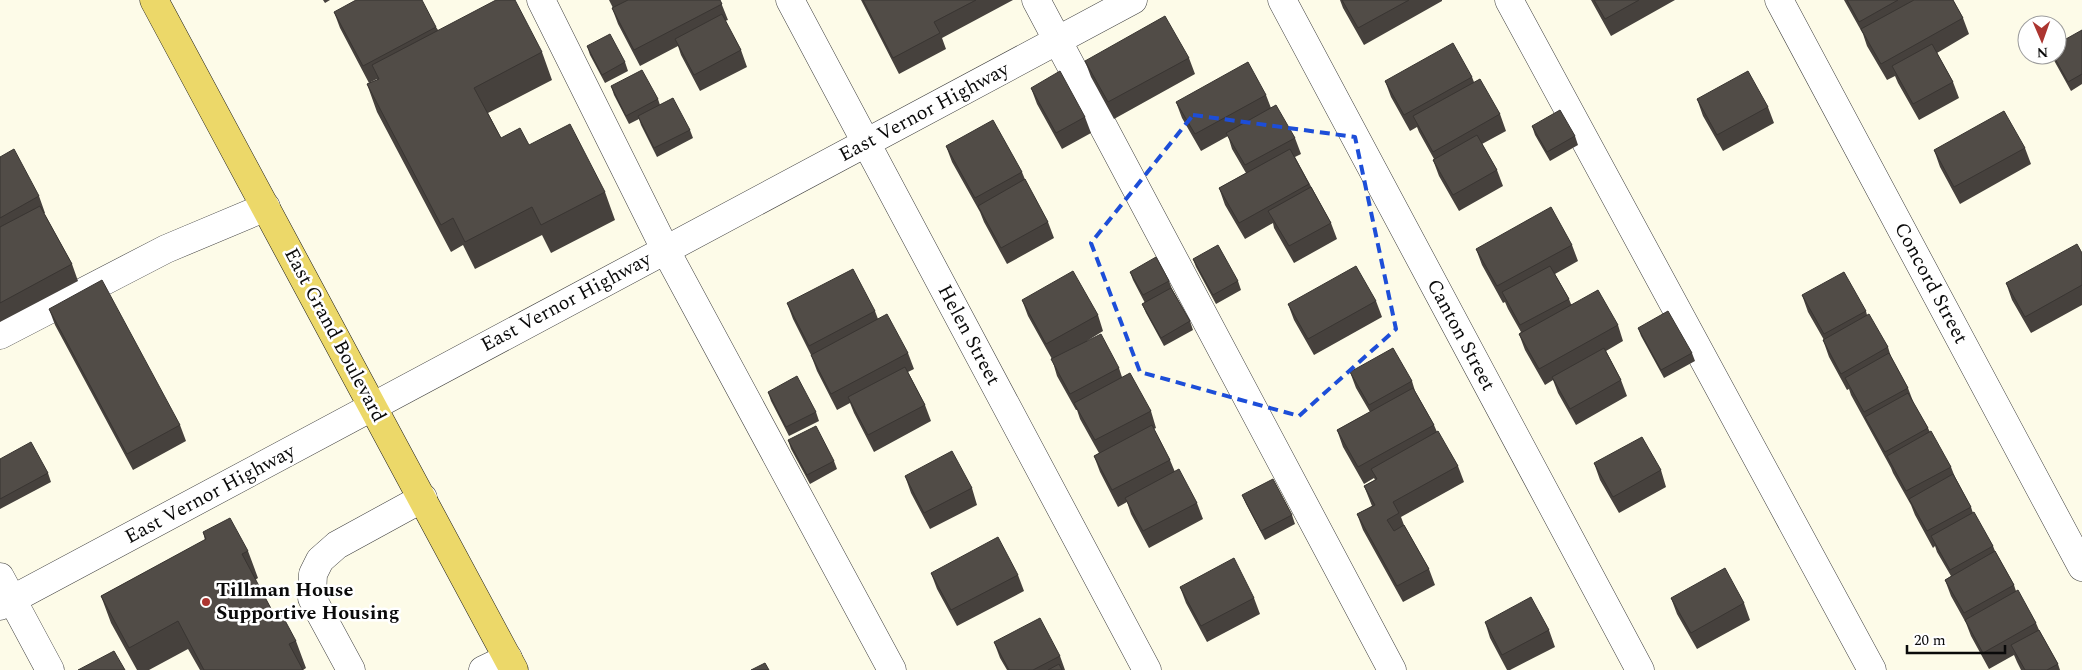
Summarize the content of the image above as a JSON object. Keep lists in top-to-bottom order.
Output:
{
  "streets": {
    "main road": ["East Grand Boulevard"],
    "street": [
      "East Vernor Highway",
      "Concord Street",
      "Helen Street",
      "Canton Street"
    ]
  },
  "crossings": [
    ["East Vernor Highway", "East Grand Boulevard"],
    ["East Vernor Highway", "Helen Street"]
  ],
  "places": ["Tillman House Supportive Housing"],
  "scale_bar": "20 m",
  "north": "bottom"
}
